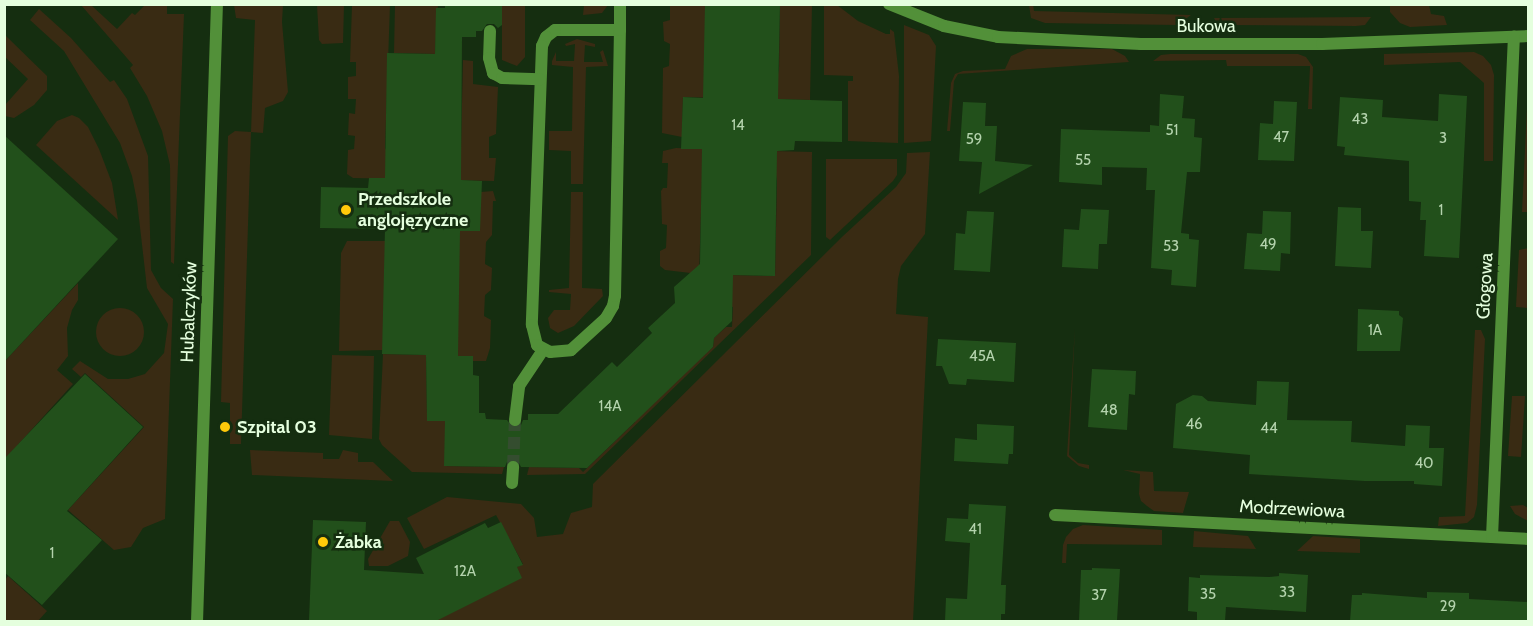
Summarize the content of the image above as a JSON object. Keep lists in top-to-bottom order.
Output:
{
  "streets": {
    "street": [
      "Bukowa",
      "Głogowa",
      "Hubalczyków",
      "Modrzewiowa"
    ]
  },
  "crossings": [
    ["Bukowa", "Głogowa"],
    ["Głogowa", "Modrzewiowa"]
  ],
  "places": ["Przedszkole anglojęzyczne", "Szpital 03", "Żabka"],
  "house_numbers": [
    "43",
    "14",
    "51",
    "47",
    "3",
    "59",
    "55",
    "1",
    "49",
    "53",
    "1A",
    "45A",
    "14A",
    "48",
    "46",
    "44",
    "40",
    "41",
    "1",
    "12A",
    "33",
    "35",
    "37",
    "29"
  ]
}
